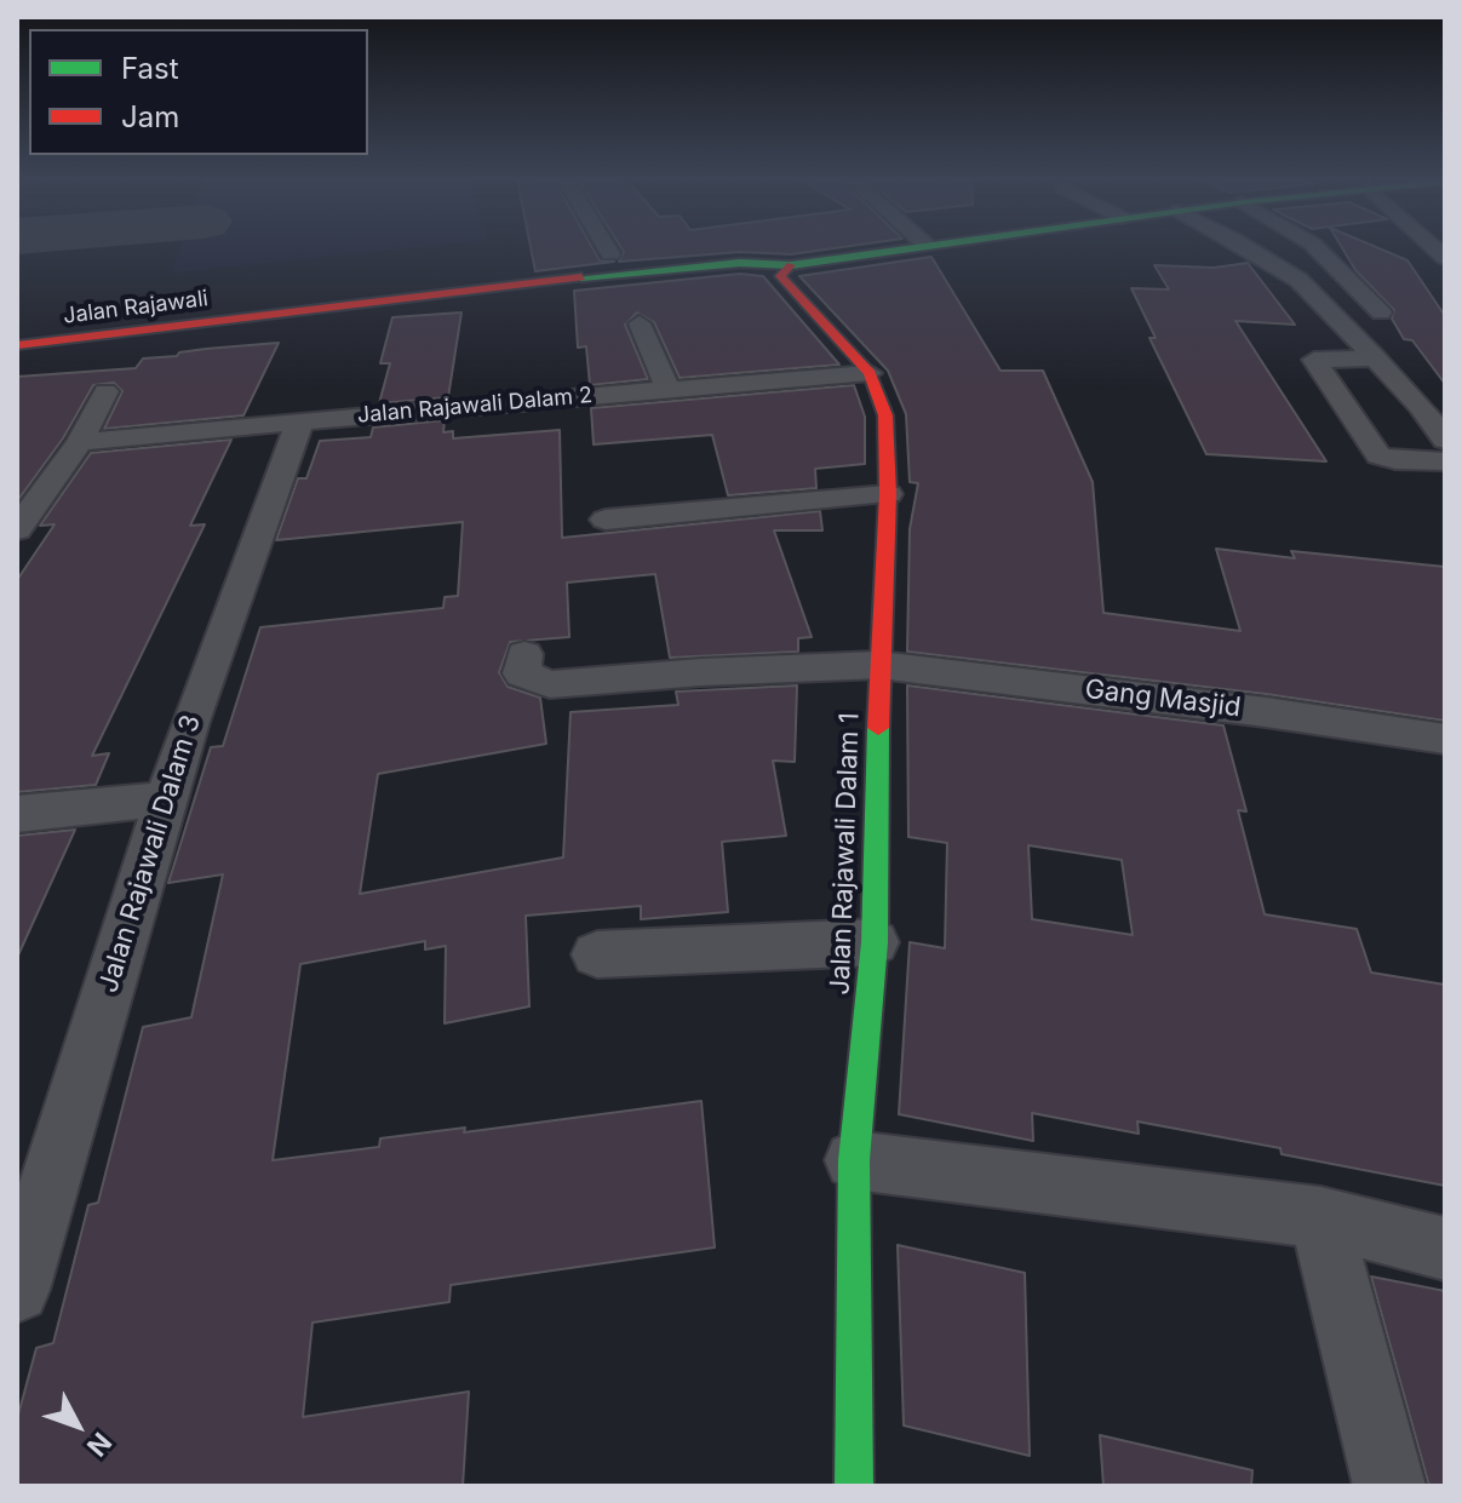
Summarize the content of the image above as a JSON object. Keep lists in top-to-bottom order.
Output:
{
  "streets": {
    "street": [
      "Jalan Rajawali",
      "Jalan Rajawali Dalam 2",
      "Gang Masjid",
      "Jalan Rajawali Dalam 3",
      "Jalan Rajawali Dalam 1"
    ]
  },
  "crossings": [
    ["Jalan Rajawali", "Jalan Rajawali Dalam 1"],
    ["Jalan Rajawali Dalam 2", "Jalan Rajawali Dalam 3"],
    ["Jalan Rajawali Dalam 2", "Jalan Rajawali Dalam 1"],
    ["Gang Masjid", "Jalan Rajawali Dalam 1"]
  ],
  "legend": ["Fast", "Jam"],
  "north": "bottom right"
}
